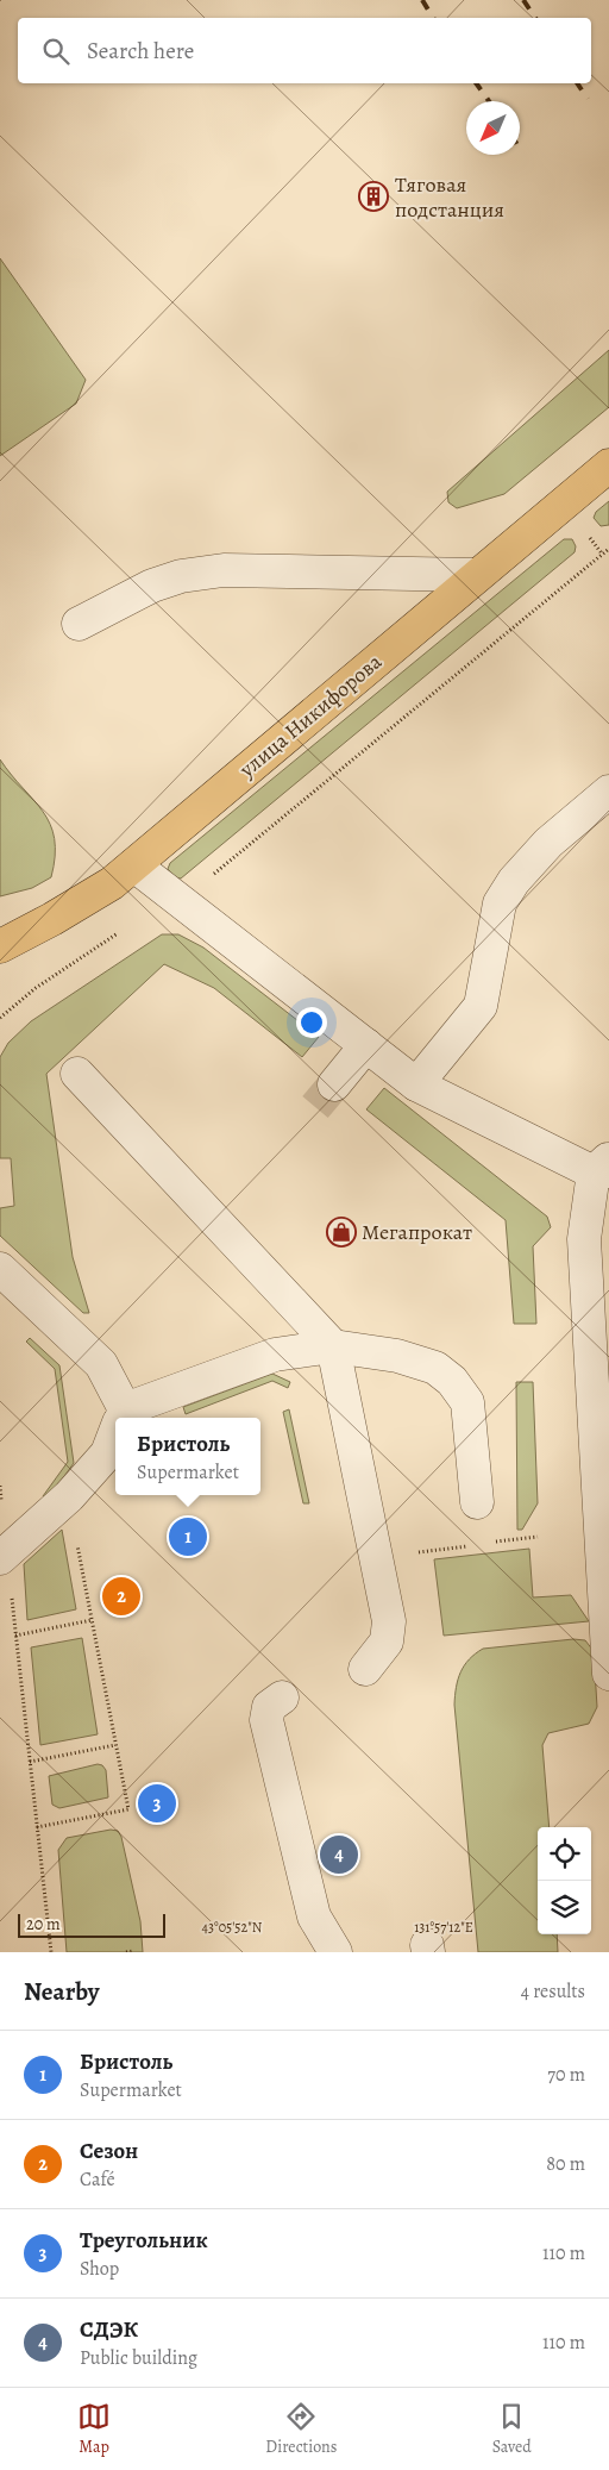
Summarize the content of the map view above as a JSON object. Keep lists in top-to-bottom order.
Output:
{
  "streets": {
    "main road": ["улица Никифорова"]
  },
  "places": {
    "building": ["Тяговая подстанция"],
    "shop": ["Мегапрокат"]
  },
  "scale_bar": "20 m",
  "north": "bottom left",
  "page": {
    "search": "Search here",
    "popup": ["Бристоль", "Supermarket"],
    "pins": [
      "1",
      "2",
      "3",
      "4"
    ],
    "scale": "20 m",
    "heading": ["Nearby", "4 results"],
    "list": [
      {
        "mark": "1",
        "name": "Бристоль",
        "note": "Supermarket",
        "value": "70 m"
      },
      {
        "mark": "2",
        "name": "Сезон",
        "note": "Café",
        "value": "80 m"
      },
      {
        "mark": "3",
        "name": "Треугольник",
        "note": "Shop",
        "value": "110 m"
      },
      {
        "mark": "4",
        "name": "СДЭК",
        "note": "Public building",
        "value": "110 m"
      }
    ],
    "nav": ["Map", "Directions", "Saved"]
  },
  "coordinates": ["131°57'12\"E", "43°05'52\"N"]
}
